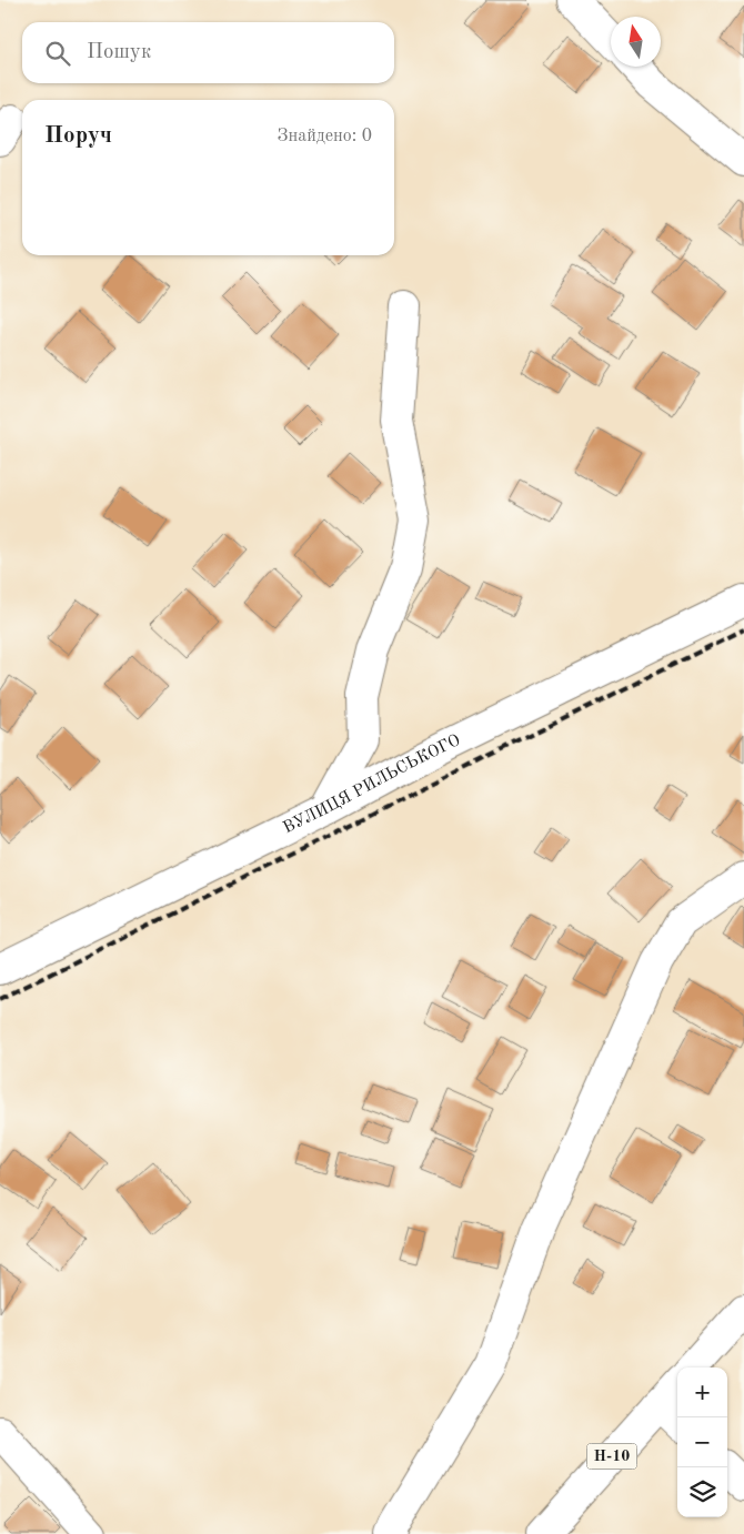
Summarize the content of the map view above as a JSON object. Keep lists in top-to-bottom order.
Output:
{
  "streets": {
    "street": ["ВУЛИЦЯ РИЛЬСЬКОГО", "Н-10"]
  },
  "north": "top",
  "page": {
    "search": "Пошук",
    "heading": ["Поруч", "Знайдено: 0"],
    "map_buttons": ["+", "−"]
  }
}
